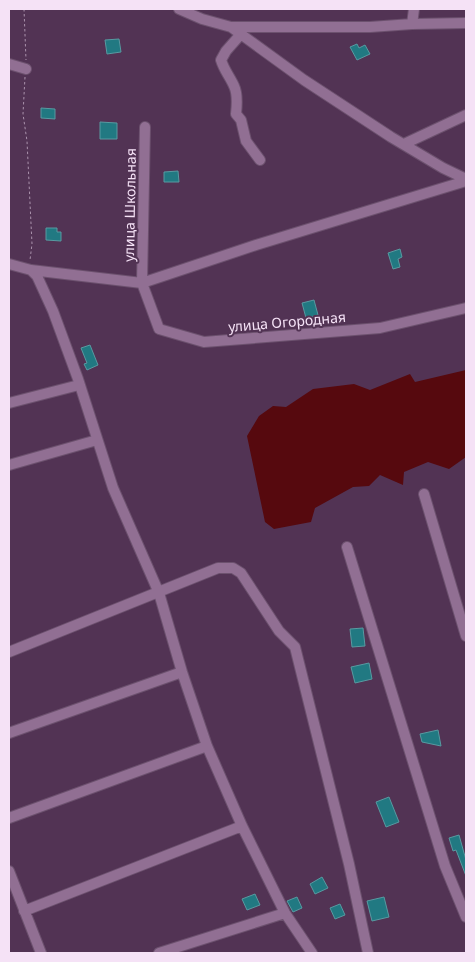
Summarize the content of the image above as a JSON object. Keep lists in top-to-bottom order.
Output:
{
  "streets": {
    "street": ["улица Школьная", "улица Огородная"]
  },
  "crossings": [
    ["улица Школьная", "улица Огородная"]
  ]
}
